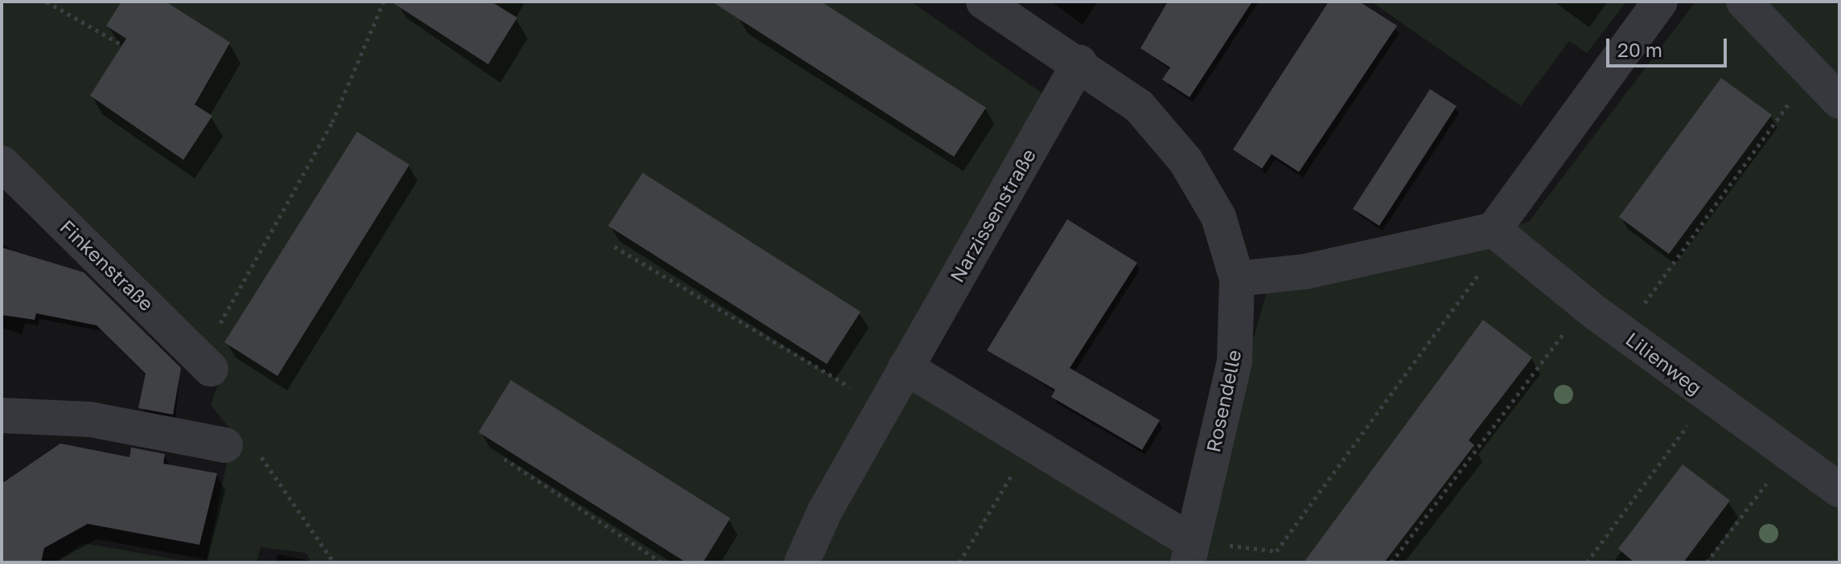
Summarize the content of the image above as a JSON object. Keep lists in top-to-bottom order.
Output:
{
  "streets": {
    "street": [
      "Narzissenstraße",
      "Finkenstraße",
      "Lilienweg",
      "Rosendelle"
    ]
  },
  "crossings": [
    ["Narzissenstraße", "Rosendelle"]
  ],
  "scale_bar": "20 m"
}
